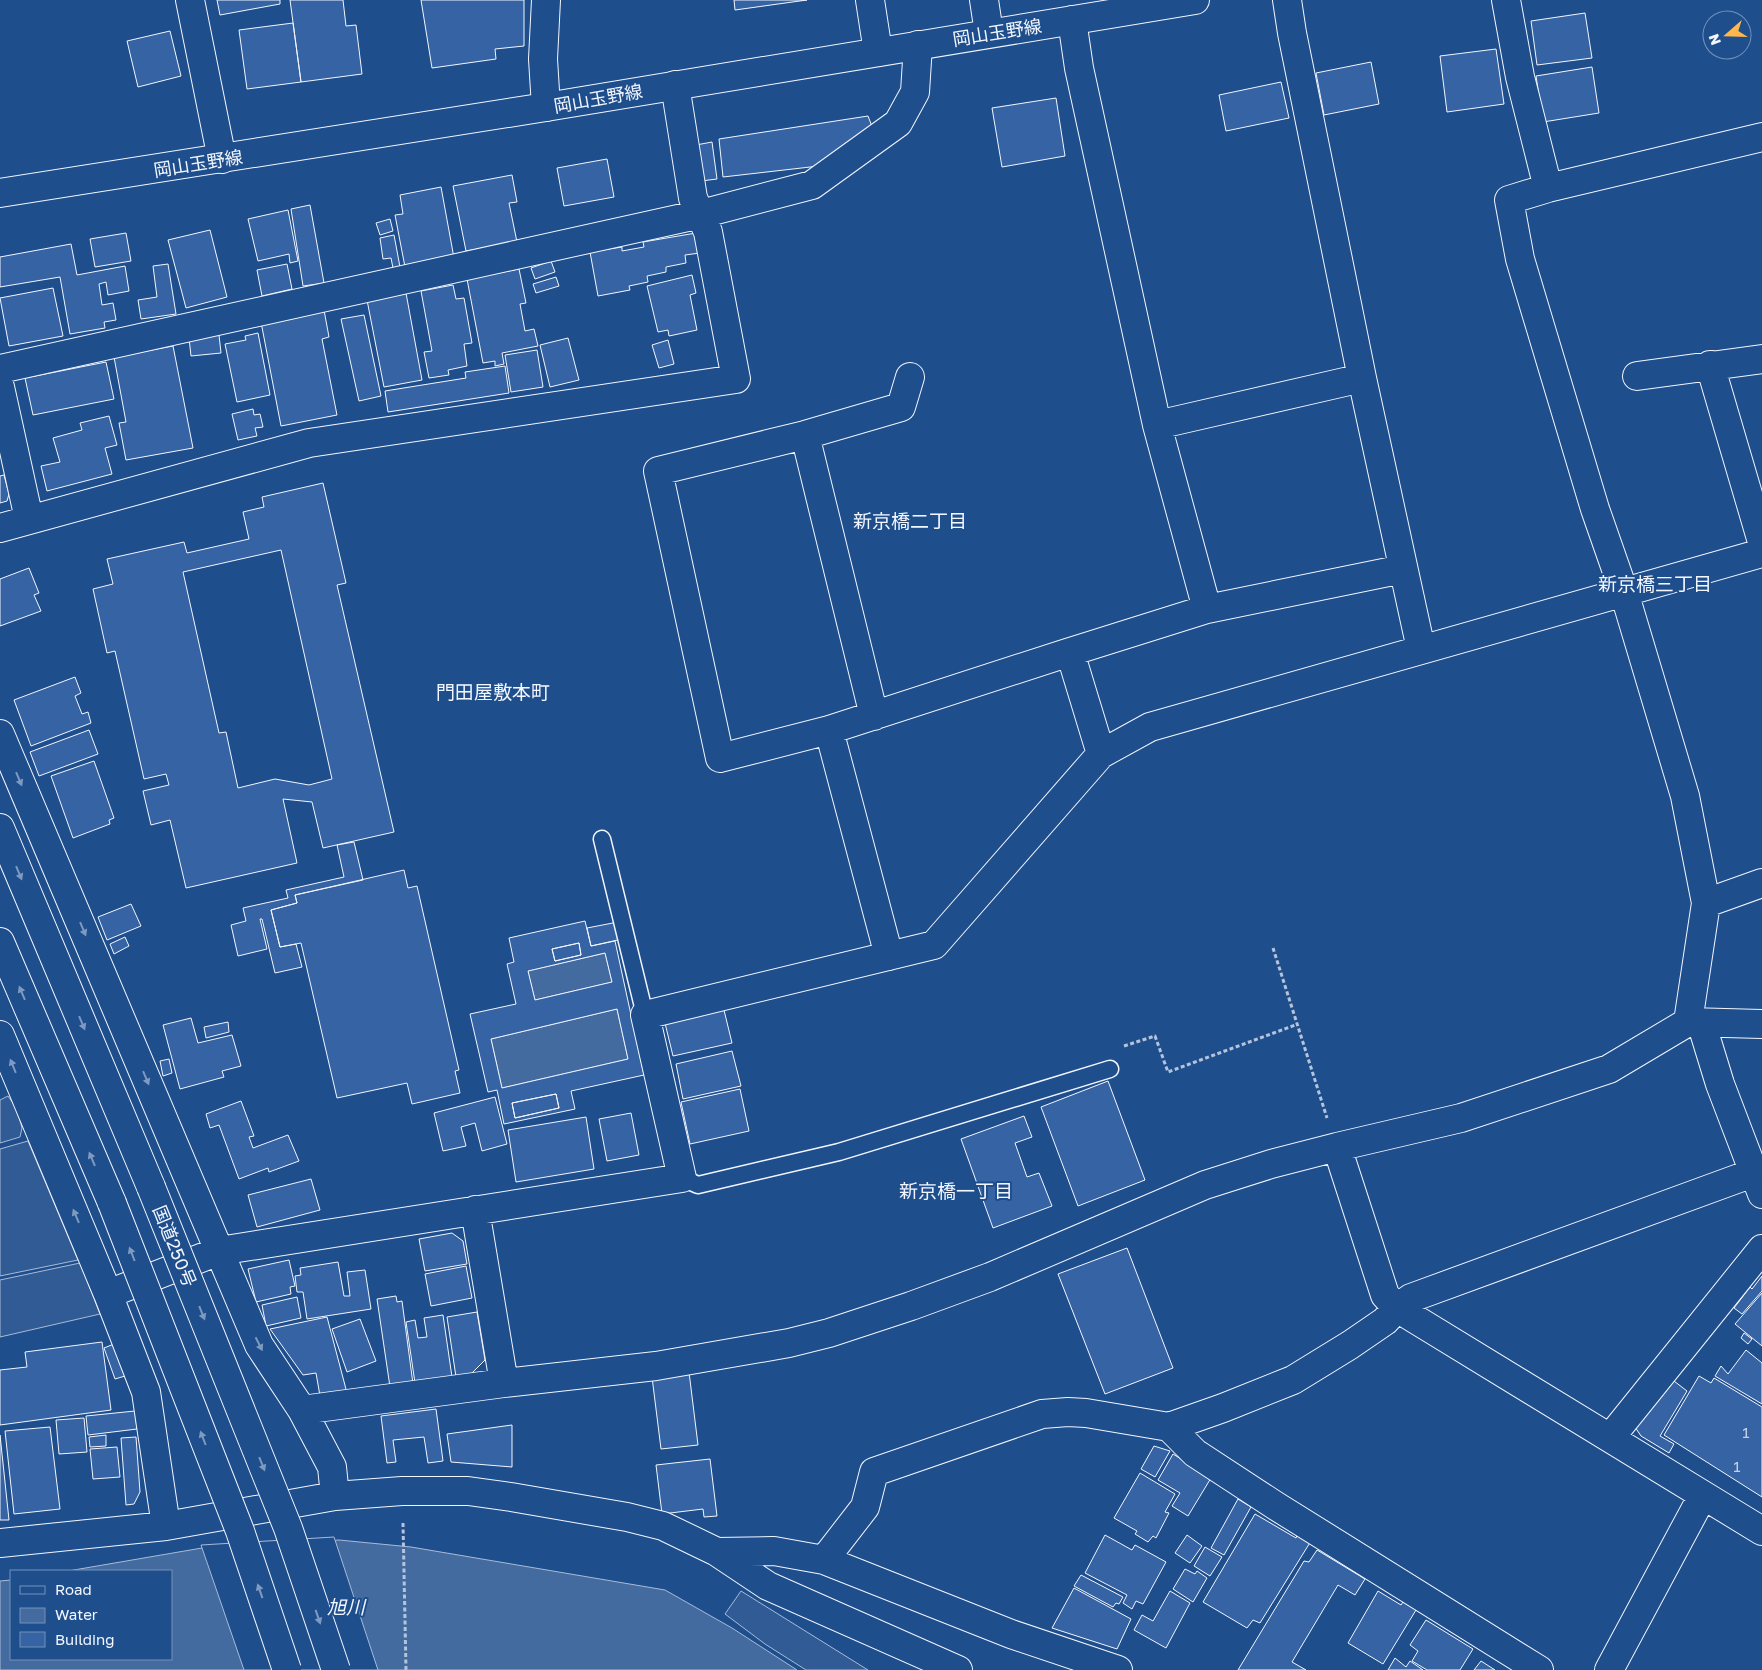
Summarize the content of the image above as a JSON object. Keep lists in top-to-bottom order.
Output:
{
  "streets": {
    "main road": ["岡山玉野線", "国道250号"]
  },
  "districts": [
    "新京橋二丁目",
    "新京橋三丁目",
    "門田屋敷本町",
    "新京橋一丁目"
  ],
  "water": ["旭川"],
  "house_numbers": ["1", "1"],
  "legend": ["Road", "Water", "Building"],
  "north": "left"
}
